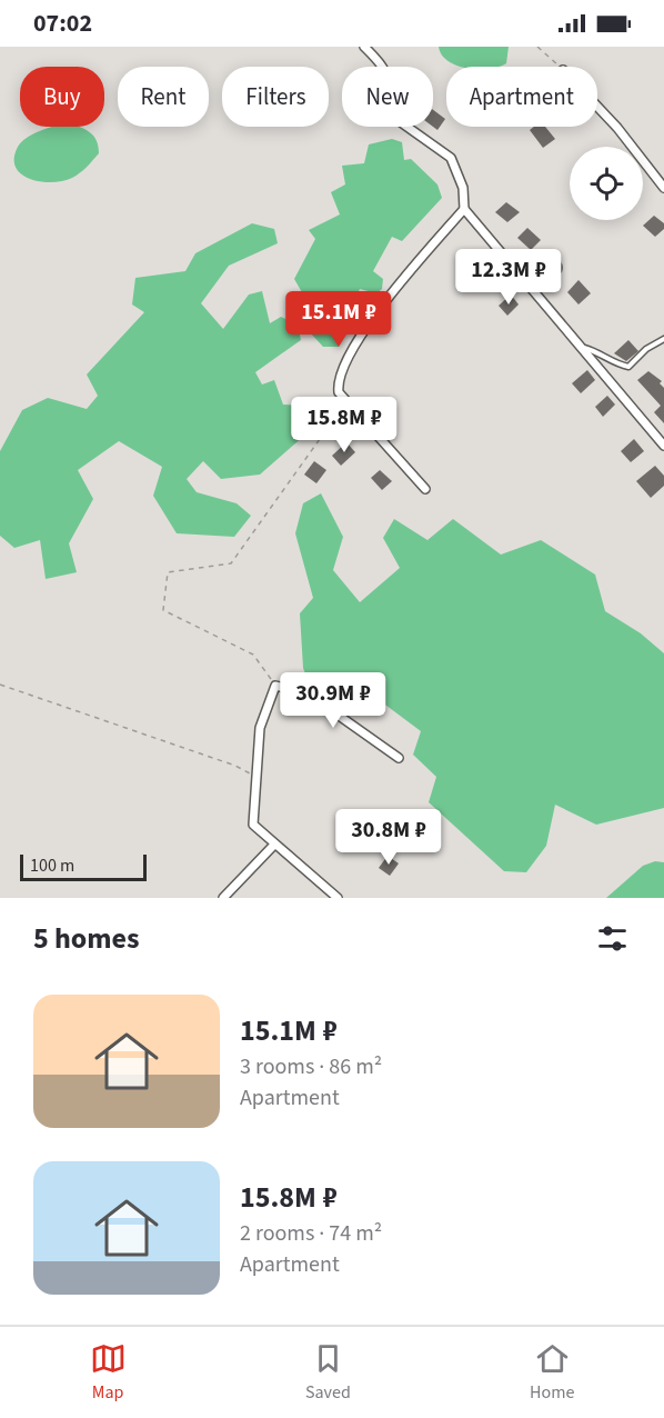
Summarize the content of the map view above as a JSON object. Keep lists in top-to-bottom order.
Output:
{
  "scale_bar": "100 m",
  "page": {
    "status": "07:02",
    "chip": [
      "Buy",
      "Rent",
      "Filters",
      "New",
      "Apartment"
    ],
    "price": [
      "12.3M ₽",
      "15.1M ₽",
      "15.8M ₽",
      "30.9M ₽",
      "30.8M ₽"
    ],
    "scale": "100 m",
    "heading": "5 homes",
    "list": [
      {
        "name": "15.1M ₽",
        "note": "3 rooms · 86 m² · Apartment"
      },
      {
        "name": "15.8M ₽",
        "note": "2 rooms · 74 m² · Apartment"
      }
    ],
    "tabs": ["Map", "Saved", "Home"]
  }
}
